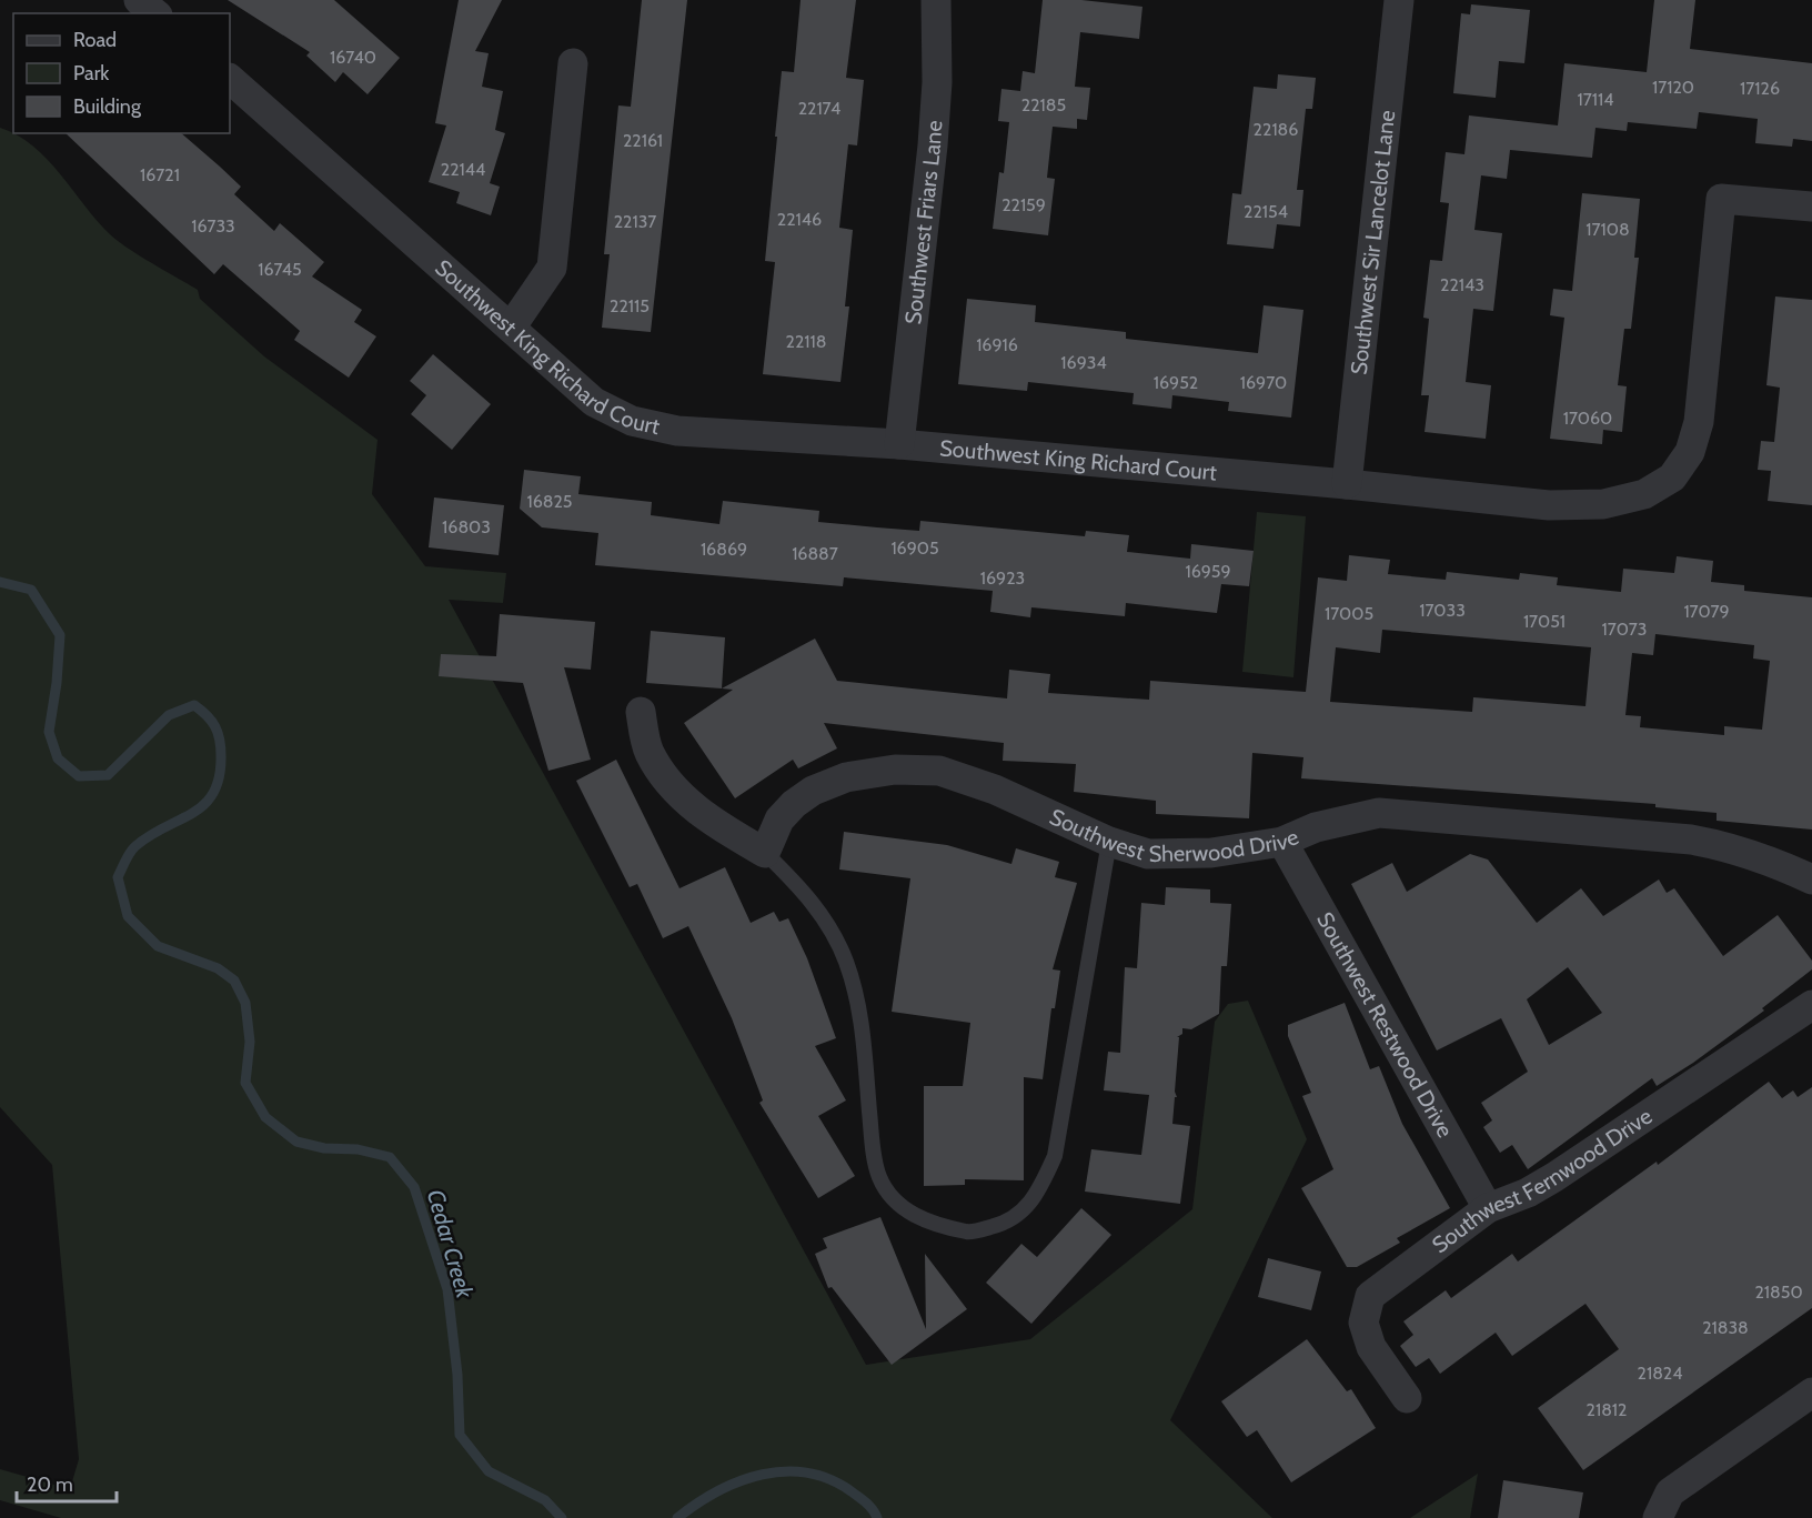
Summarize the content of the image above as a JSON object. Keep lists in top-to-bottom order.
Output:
{
  "streets": {
    "street": [
      "Southwest Friars Lane",
      "Southwest Sir Lancelot Lane",
      "Southwest King Richard Court",
      "Southwest Sherwood Drive",
      "Southwest Restwood Drive",
      "Southwest Fernwood Drive"
    ]
  },
  "crossings": [
    ["Southwest Friars Lane", "Southwest King Richard Court"],
    ["Southwest Sir Lancelot Lane", "Southwest King Richard Court"],
    ["Southwest Sherwood Drive", "Southwest Restwood Drive"],
    ["Southwest Restwood Drive", "Southwest Fernwood Drive"]
  ],
  "water": ["Cedar Creek"],
  "house_numbers": [
    "16740",
    "17120",
    "17126",
    "17114",
    "22185",
    "22174",
    "22186",
    "22161",
    "22144",
    "16721",
    "22159",
    "22154",
    "22146",
    "22137",
    "16733",
    "17108",
    "16745",
    "22143",
    "22115",
    "22118",
    "16916",
    "16934",
    "16952",
    "16970",
    "17060",
    "16825",
    "16803",
    "16905",
    "16869",
    "16887",
    "16959",
    "16923",
    "17033",
    "17079",
    "17005",
    "17051",
    "17073",
    "21850",
    "21838",
    "21824",
    "21812"
  ],
  "legend": ["Road", "Park", "Building"],
  "scale_bar": "20 m"
}
